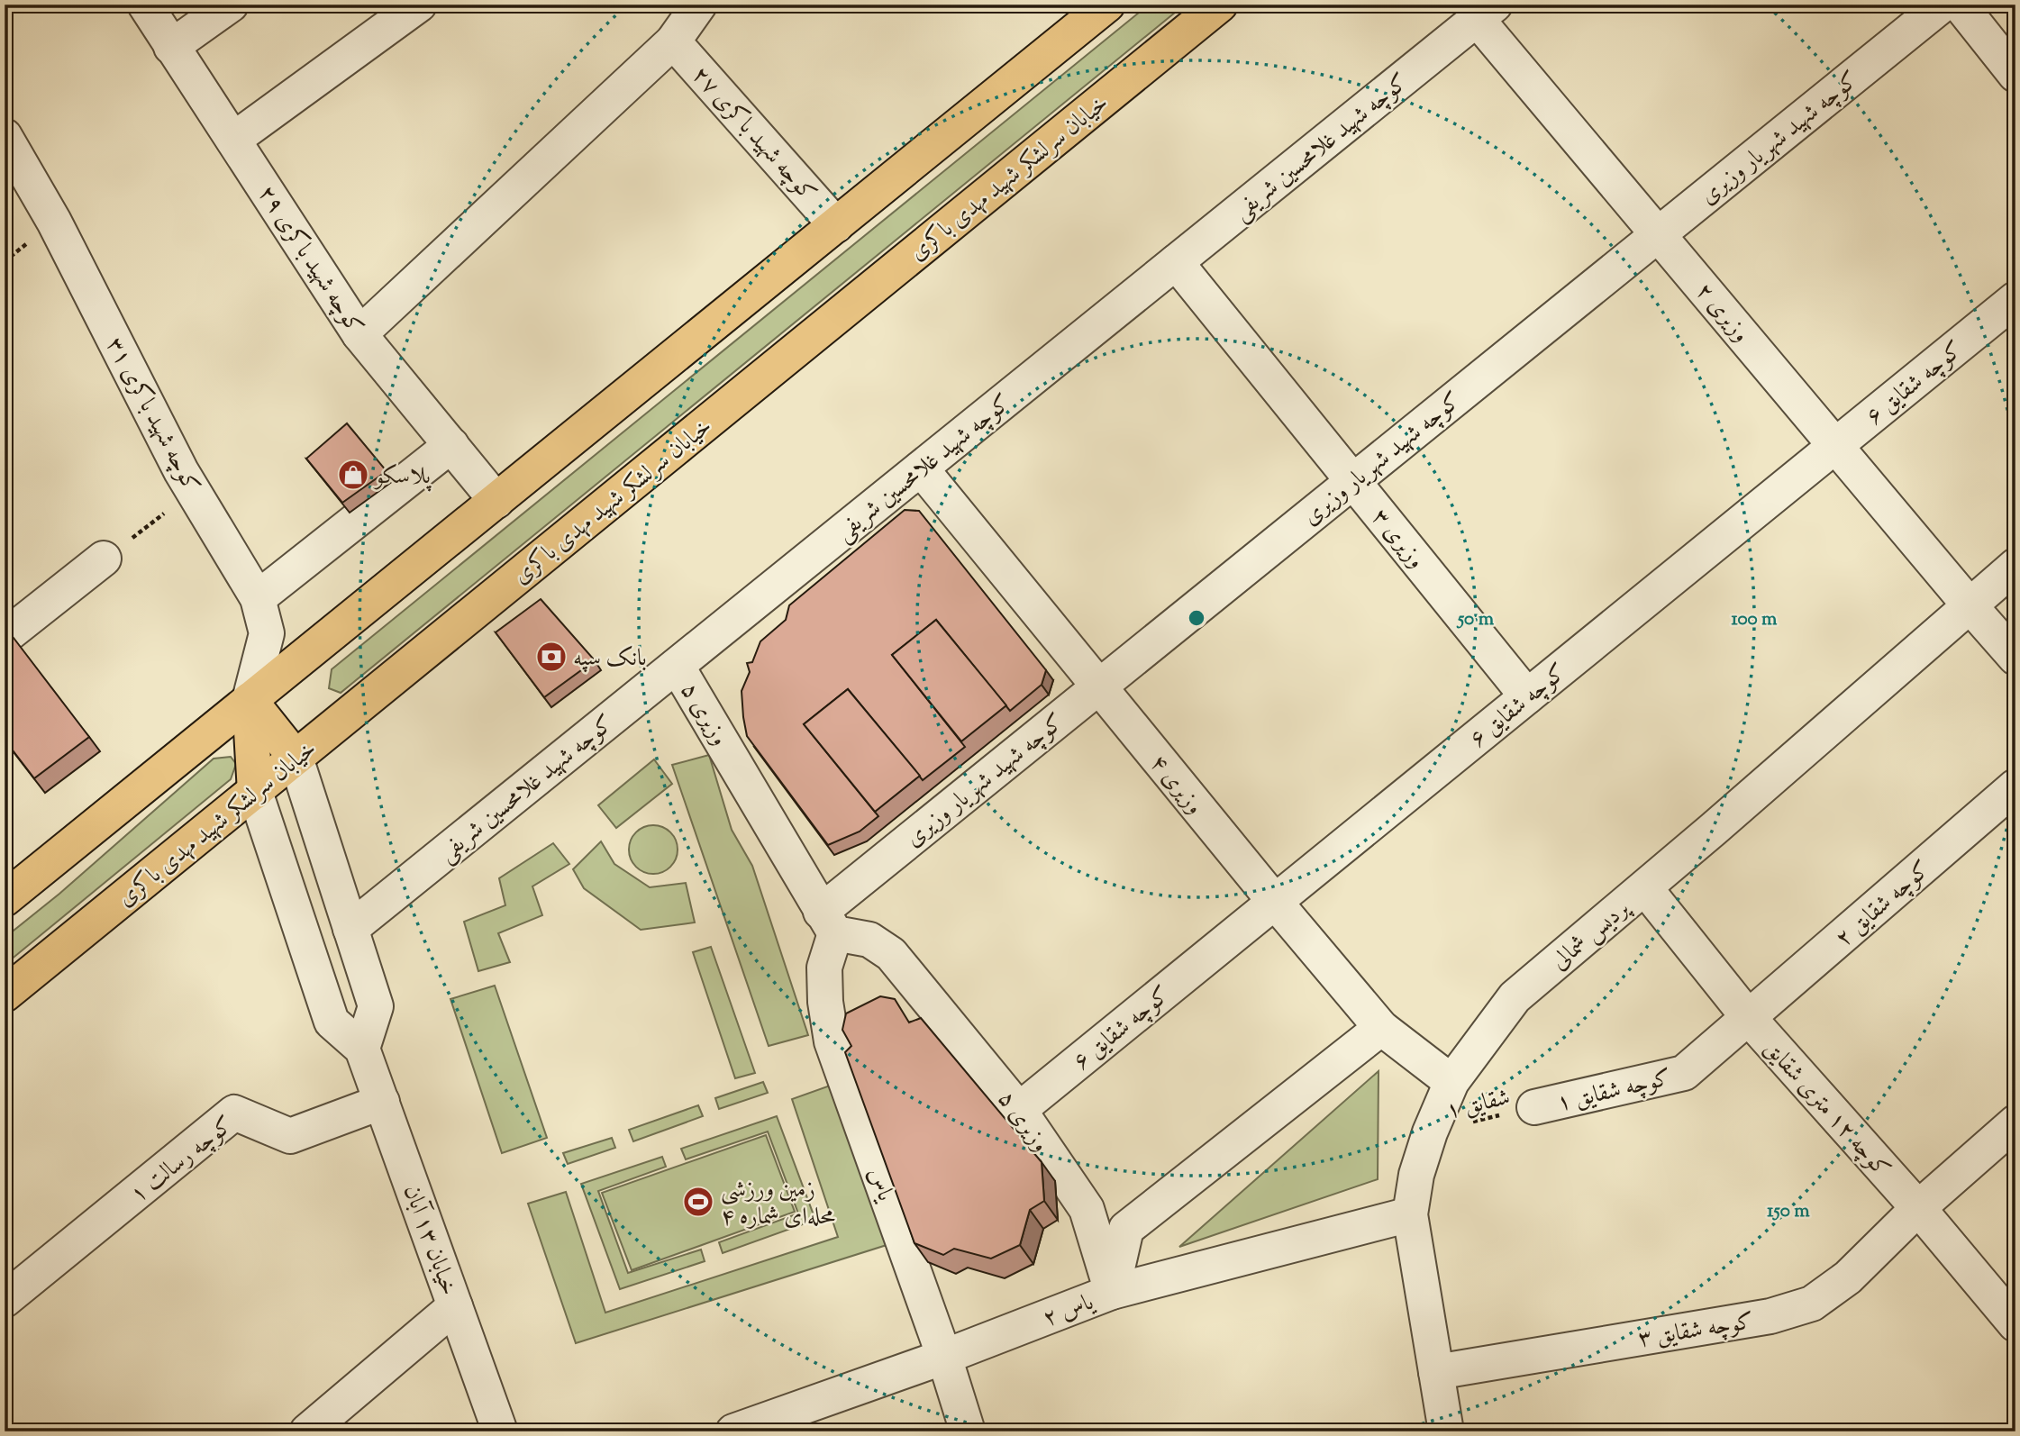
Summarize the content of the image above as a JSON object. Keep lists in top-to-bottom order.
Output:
{
  "streets": {
    "main road": ["خیابان سرلشکر شهید مهدی باکری"],
    "street": [
      "کوچه شهید باکری ۲۷",
      "کوچه شهید شهریار وزیری",
      "کوچه شهید غلامحسین شریفی",
      "کوچه شهید باکری ۲۹",
      "وزیری ۲",
      "کوچه شقایق ۶",
      "کوچه شهید باکری ۳۱",
      "وزیری ۳",
      "وزیری ۵",
      "وزیری ۴",
      "کوچه شقایق ۲",
      "پردیس شمالی",
      "کوچه شقایق ۱",
      "کوچه ۱۲ متری شقایق",
      "کوچه رسالت ۱",
      "یاس",
      "خیابان ۱۳ آبان",
      "یاس ۲",
      "کوچه شقایق ۳"
    ],
    "path": ["شقایق ۱"]
  },
  "crossings": [
    ["کوچه شهید شهریار وزیری", "وزیری ۲"],
    ["کوچه شهید شهریار وزیری", "وزیری ۳"],
    ["کوچه شهید شهریار وزیری", "وزیری ۵"],
    ["کوچه شهید شهریار وزیری", "وزیری ۴"],
    ["کوچه شهید شهریار وزیری", "یاس"],
    ["کوچه شهید غلامحسین شریفی", "وزیری ۲"],
    ["کوچه شهید غلامحسین شریفی", "وزیری ۳"],
    ["کوچه شهید غلامحسین شریفی", "وزیری ۵"],
    ["کوچه شهید غلامحسین شریفی", "وزیری ۴"],
    ["خیابان سرلشکر شهید مهدی باکری", "خیابان ۱۳ آبان"],
    ["وزیری ۲", "کوچه شقایق ۶"],
    ["وزیری ۲", "پردیس شمالی"],
    ["کوچه شقایق ۶", "وزیری ۳"],
    ["کوچه شقایق ۶", "وزیری ۵"],
    ["کوچه شقایق ۶", "وزیری ۴"],
    ["وزیری ۵", "یاس"],
    ["وزیری ۵", "یاس ۲"],
    ["وزیری ۴", "پردیس شمالی"],
    ["کوچه شقایق ۲", "کوچه شقایق ۱"],
    ["کوچه شقایق ۲", "کوچه ۱۲ متری شقایق"],
    ["پردیس شمالی", "شقایق ۱"],
    ["پردیس شمالی", "کوچه ۱۲ متری شقایق"],
    ["پردیس شمالی", "یاس ۲"],
    ["پردیس شمالی", "کوچه شقایق ۳"],
    ["کوچه شقایق ۱", "شقایق ۱"],
    ["کوچه شقایق ۱", "کوچه ۱۲ متری شقایق"],
    ["کوچه ۱۲ متری شقایق", "کوچه شقایق ۳"],
    ["کوچه رسالت ۱", "خیابان ۱۳ آبان"],
    ["یاس", "یاس ۲"]
  ],
  "places": {
    "shop": ["پلاسکو"],
    "bank": ["بانک سپه"],
    "sports": ["زمین ورزشی محله‌ای شماره ۴"]
  },
  "rings": ["50 m", "100 m", "150 m"]
}
